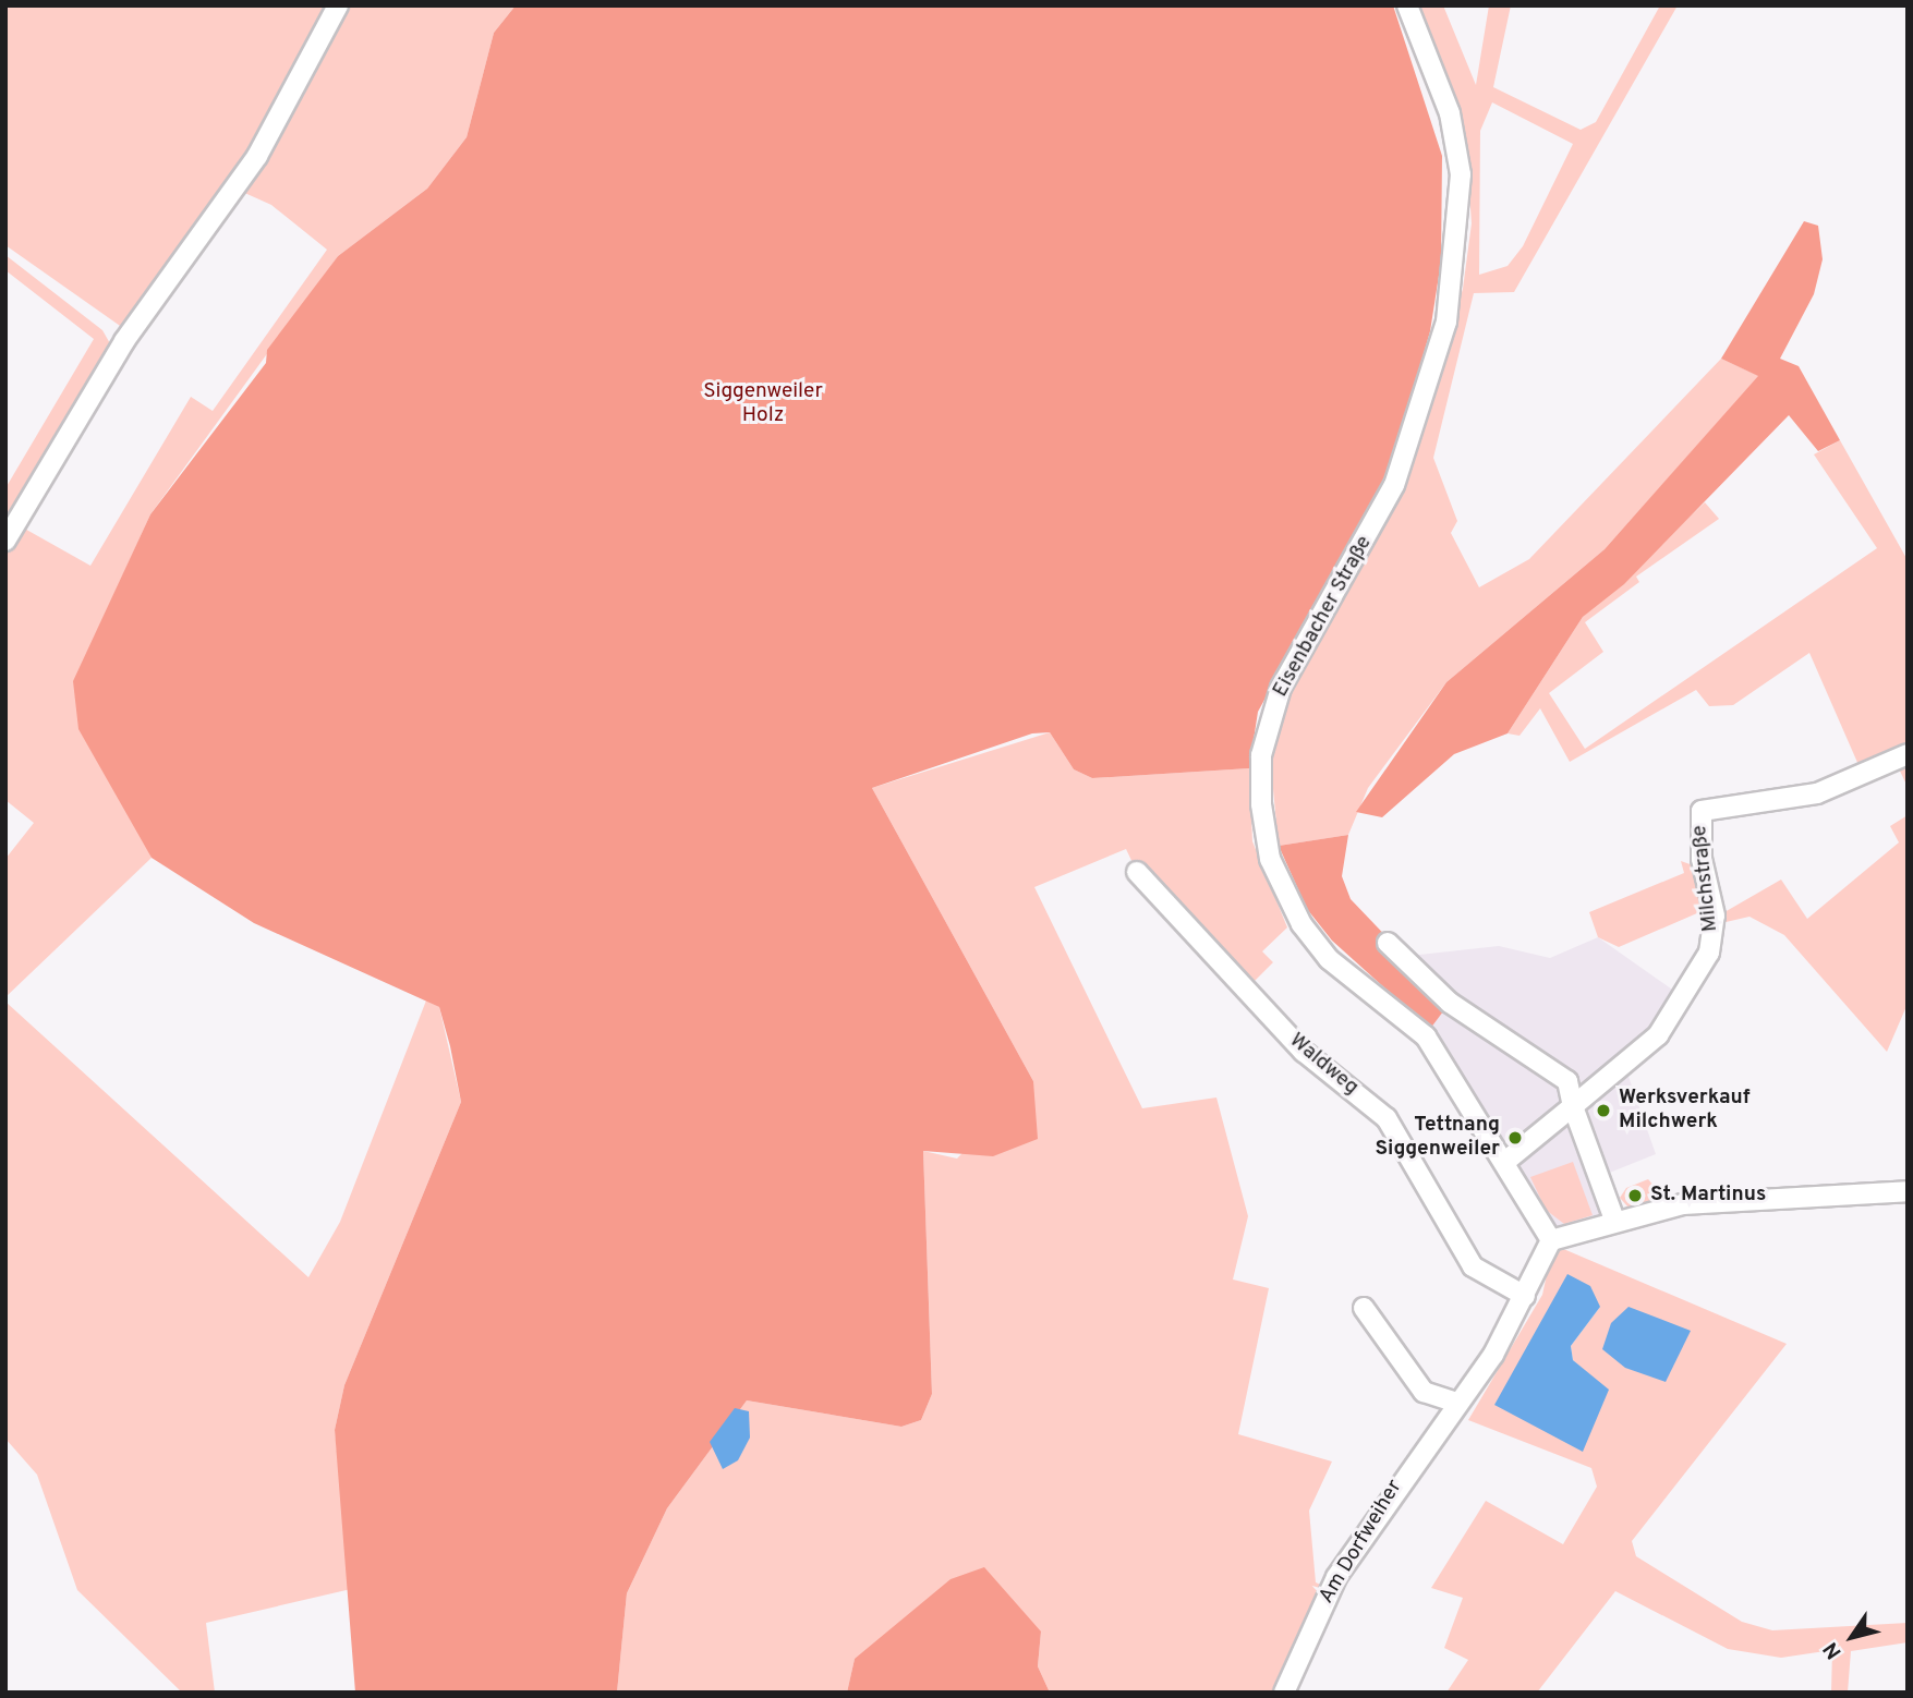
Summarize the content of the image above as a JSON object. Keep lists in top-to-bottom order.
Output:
{
  "streets": {
    "street": [
      "Eisenbacher Straße",
      "Milchstraße",
      "Waldweg",
      "Am Dorfweiher"
    ]
  },
  "crossings": [
    ["Eisenbacher Straße", "Am Dorfweiher"],
    ["Waldweg", "Am Dorfweiher"]
  ],
  "parks": ["Siggenweiler Holz"],
  "places": ["Werksverkauf Milchwerk", "Tettnang Siggenweiler", "St. Martinus"],
  "north": "bottom left"
}
